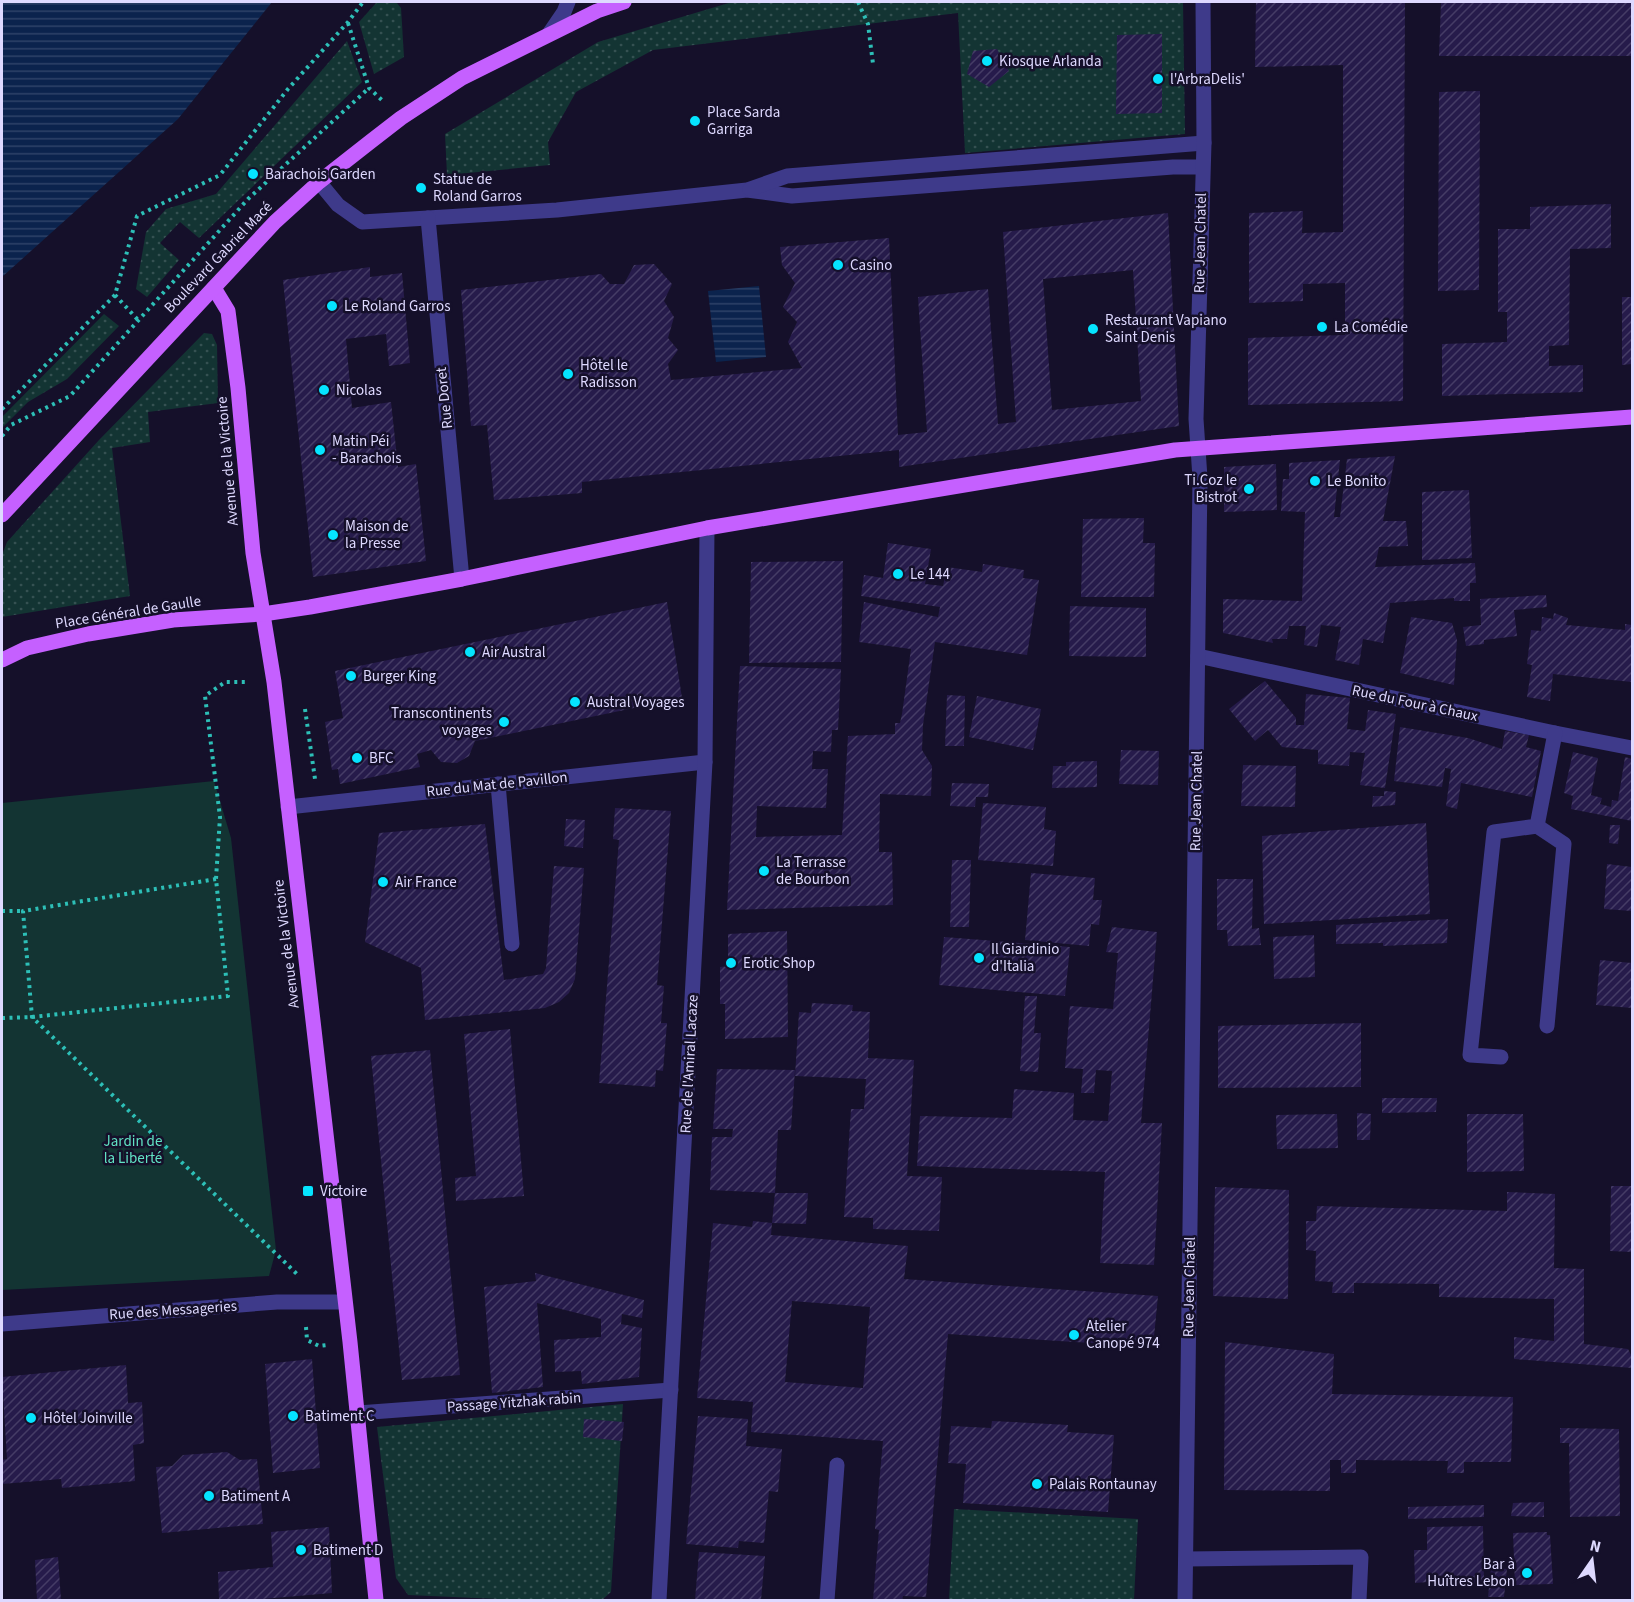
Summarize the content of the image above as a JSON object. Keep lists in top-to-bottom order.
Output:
{
  "streets": {
    "main road": ["Boulevard Gabriel Macé", "Avenue de la Victoire", "Place Général de Gaulle"],
    "street": [
      "Rue Jean Chatel",
      "Rue Doret",
      "Rue du Four à Chaux",
      "Rue du Mat de Pavillon",
      "Rue de l'Amiral Lacaze",
      "Rue des Messageries",
      "Passage Yitzhak rabin"
    ]
  },
  "crossings": [
    ["Rue Jean Chatel", "Place Général de Gaulle"],
    ["Rue Jean Chatel", "Rue du Four à Chaux"],
    ["Boulevard Gabriel Macé", "Avenue de la Victoire"],
    ["Rue Doret", "Place Général de Gaulle"],
    ["Avenue de la Victoire", "Place Général de Gaulle"],
    ["Avenue de la Victoire", "Rue du Mat de Pavillon"],
    ["Avenue de la Victoire", "Rue des Messageries"],
    ["Avenue de la Victoire", "Passage Yitzhak rabin"],
    ["Place Général de Gaulle", "Rue de l'Amiral Lacaze"],
    ["Rue du Mat de Pavillon", "Rue de l'Amiral Lacaze"],
    ["Rue de l'Amiral Lacaze", "Passage Yitzhak rabin"]
  ],
  "parks": ["Jardin de la Liberté"],
  "places": {
    "other": [
      "Kiosque Arlanda",
      "l'ArbraDelis'",
      "Place Sarda Garriga",
      "Barachois Garden",
      "Statue de Roland Garros",
      "Casino",
      "Le Roland Garros",
      "La Comédie",
      "Restaurant Vapiano Saint Denis",
      "Hôtel le Radisson",
      "Nicolas",
      "Matin Péi - Barachois",
      "Le Bonito",
      "Ti.Coz le Bistrot",
      "Maison de la Presse",
      "Le 144",
      "Air Austral",
      "Burger King",
      "Austral Voyages",
      "Transcontinents voyages",
      "BFC",
      "La Terrasse de Bourbon",
      "Air France",
      "Il Giardinio d'Italia",
      "Erotic Shop",
      "Atelier Canopé 974",
      "Batiment C",
      "Hôtel Joinville",
      "Palais Rontaunay",
      "Batiment A",
      "Batiment D",
      "Bar à Huîtres Lebon"
    ],
    "transit": ["Victoire"]
  },
  "north": "top"
}
